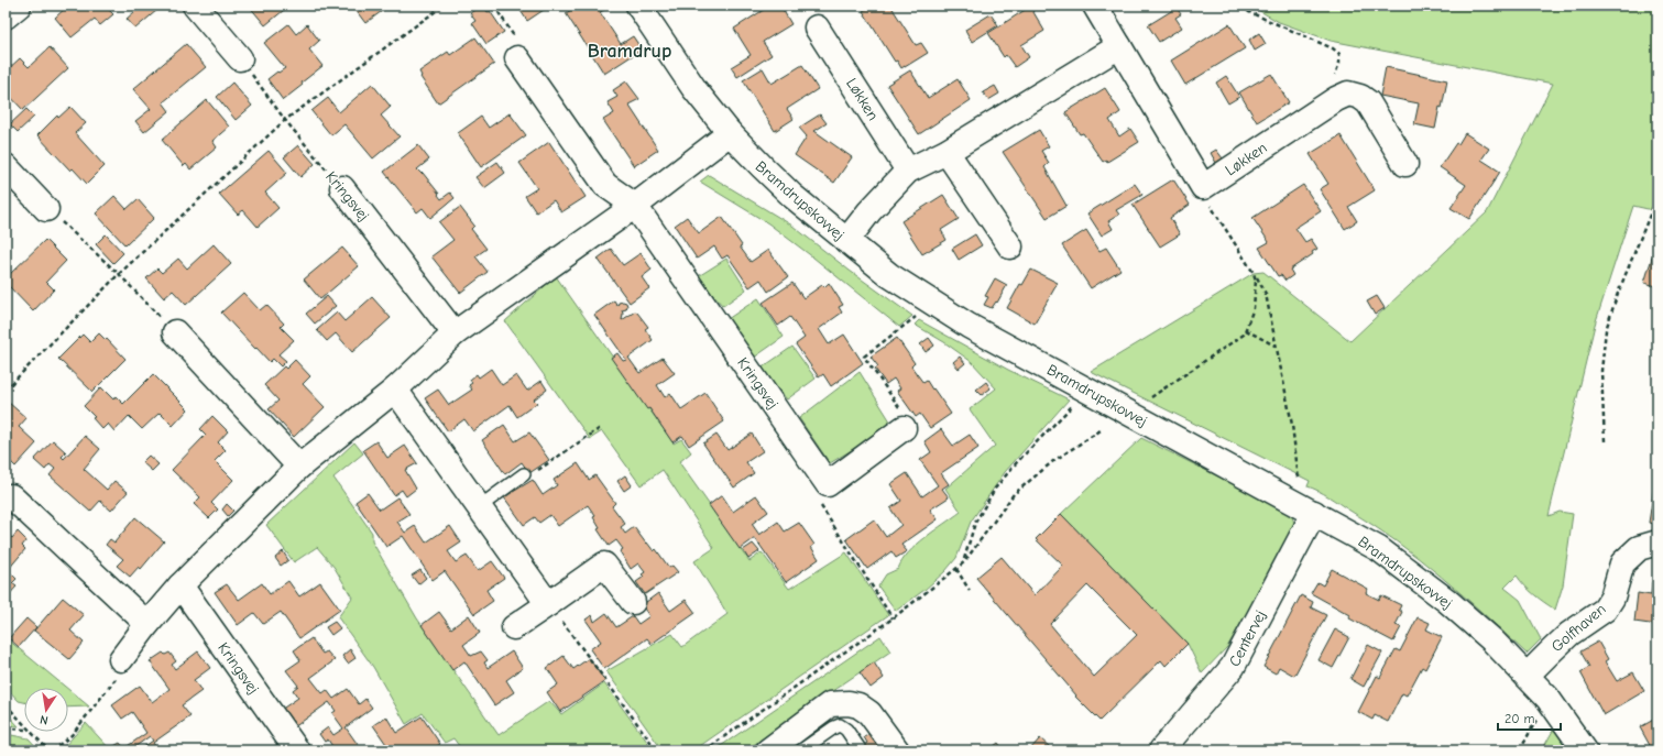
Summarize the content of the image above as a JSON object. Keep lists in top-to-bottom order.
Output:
{
  "streets": {
    "street": [
      "Løkken",
      "Kringsvej",
      "Bramdrupskovvej",
      "Golfhaven",
      "Centervej"
    ]
  },
  "crossings": [
    ["Bramdrupskovvej", "Golfhaven"],
    ["Bramdrupskovvej", "Centervej"]
  ],
  "districts": ["Bramdrup"],
  "scale_bar": "20 m",
  "north": "bottom"
}
